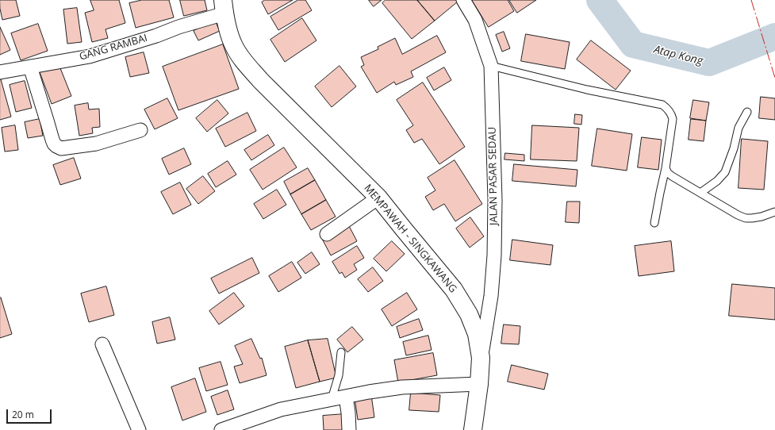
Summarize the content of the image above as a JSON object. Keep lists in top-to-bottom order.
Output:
{
  "streets": {
    "highway": ["MEMPAWAH - SINGKAWANG"],
    "street": ["GANG RAMBAI", "JALAN PASAR SEDAU"]
  },
  "crossings": [
    ["GANG RAMBAI", "MEMPAWAH - SINGKAWANG"],
    ["JALAN PASAR SEDAU", "MEMPAWAH - SINGKAWANG"]
  ],
  "water": ["Atap Kong"],
  "scale_bar": "20 m"
}
